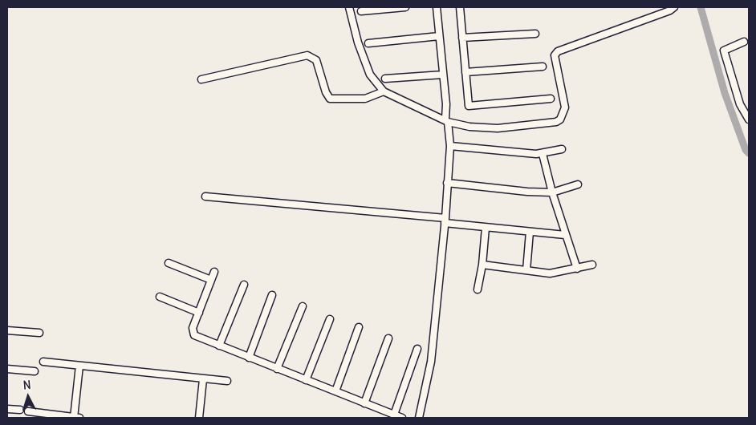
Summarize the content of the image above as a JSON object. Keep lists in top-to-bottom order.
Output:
{
  "north": "top"
}
